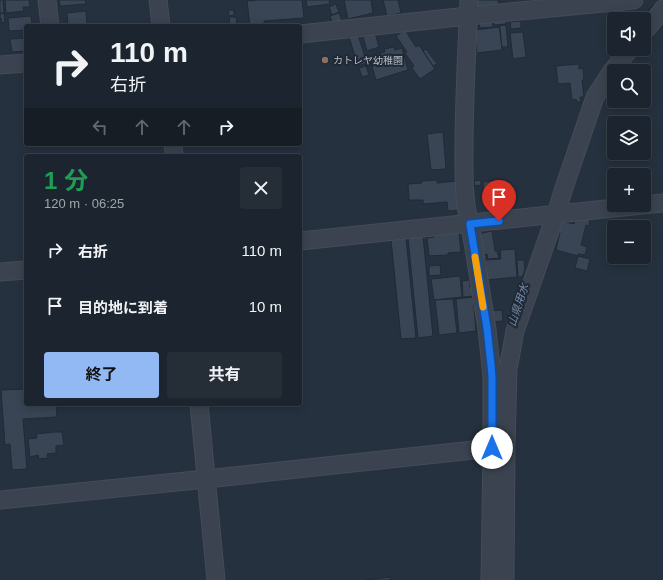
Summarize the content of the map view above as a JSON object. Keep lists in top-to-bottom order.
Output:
{
  "water": ["山県用水"],
  "places": ["カトレヤ幼稚園"],
  "page": {
    "map_buttons": ["+", "−"],
    "turn": ["110 m", "右折"],
    "heading": ["1 分", "120 m · 06:25"],
    "list": [
      {
        "name": "右折",
        "value": "110 m"
      },
      {
        "name": "目的地に到着",
        "value": "10 m"
      }
    ],
    "buttons": ["終了", "共有"]
  }
}
